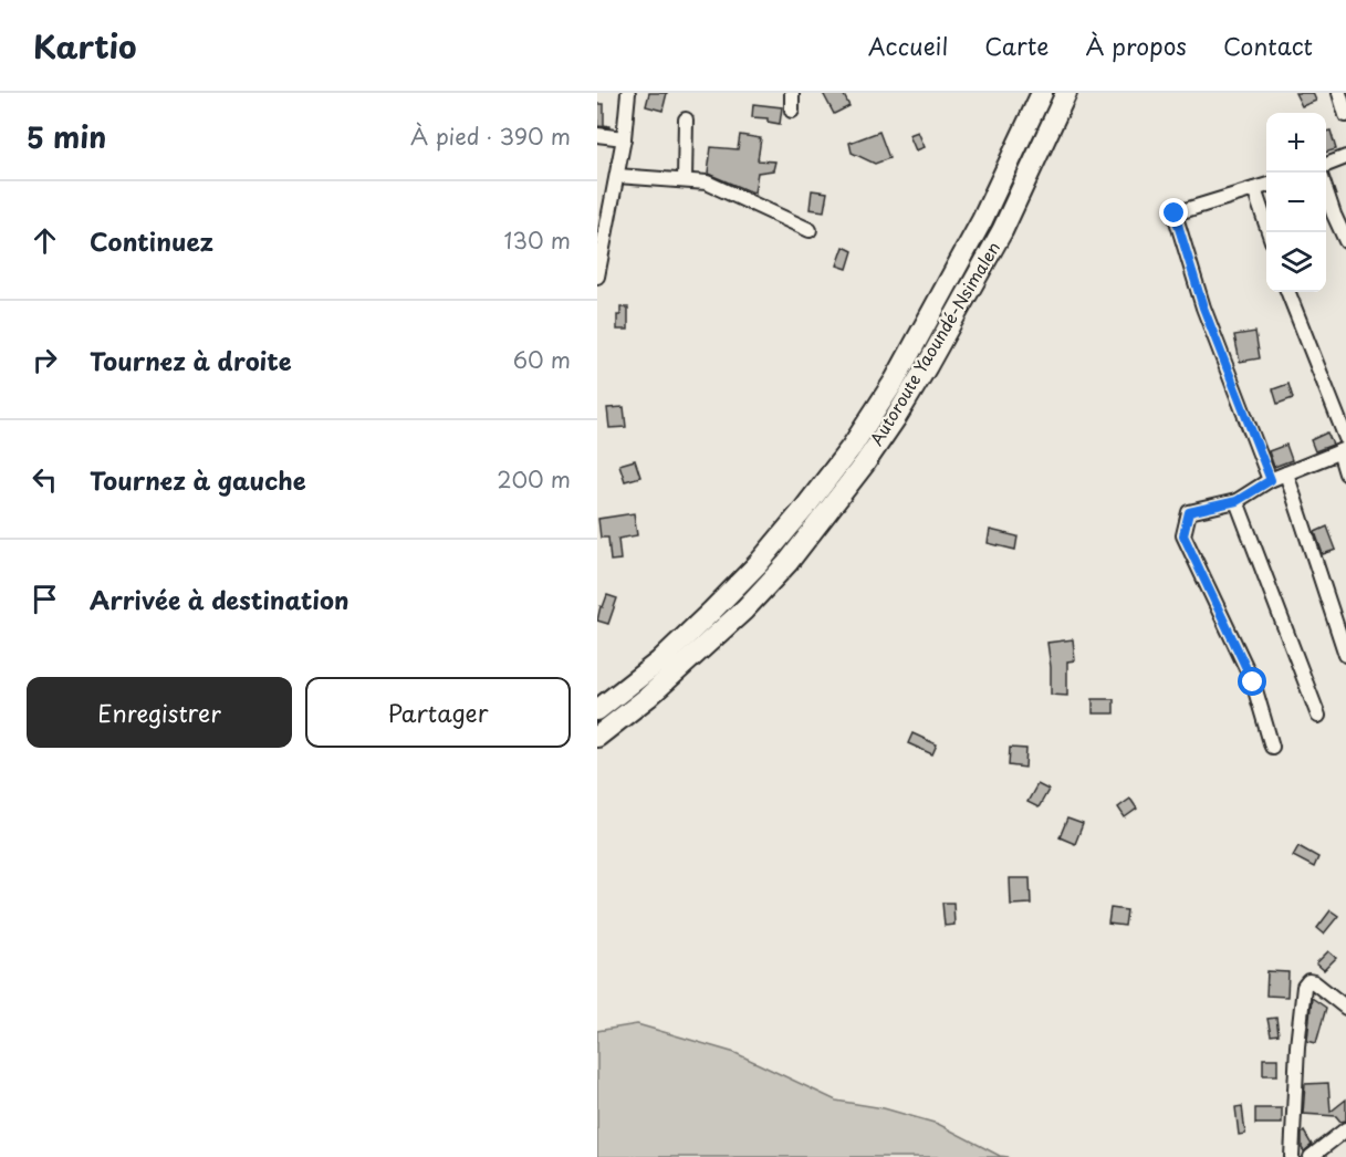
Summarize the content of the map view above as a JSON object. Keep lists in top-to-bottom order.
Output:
{
  "streets": {
    "highway": ["Autoroute Yaoundé-Nsimalen"]
  },
  "page": {
    "header": "Kartio",
    "nav": [
      "Accueil",
      "Carte",
      "À propos",
      "Contact"
    ],
    "heading": ["5 min", "À pied · 390 m"],
    "map_buttons": ["+", "−"],
    "list": [
      ["Continuez", "130 m"],
      ["Tournez à droite", "60 m"],
      ["Tournez à gauche", "200 m"],
      "Arrivée à destination"
    ],
    "buttons": ["Enregistrer", "Partager"]
  }
}
